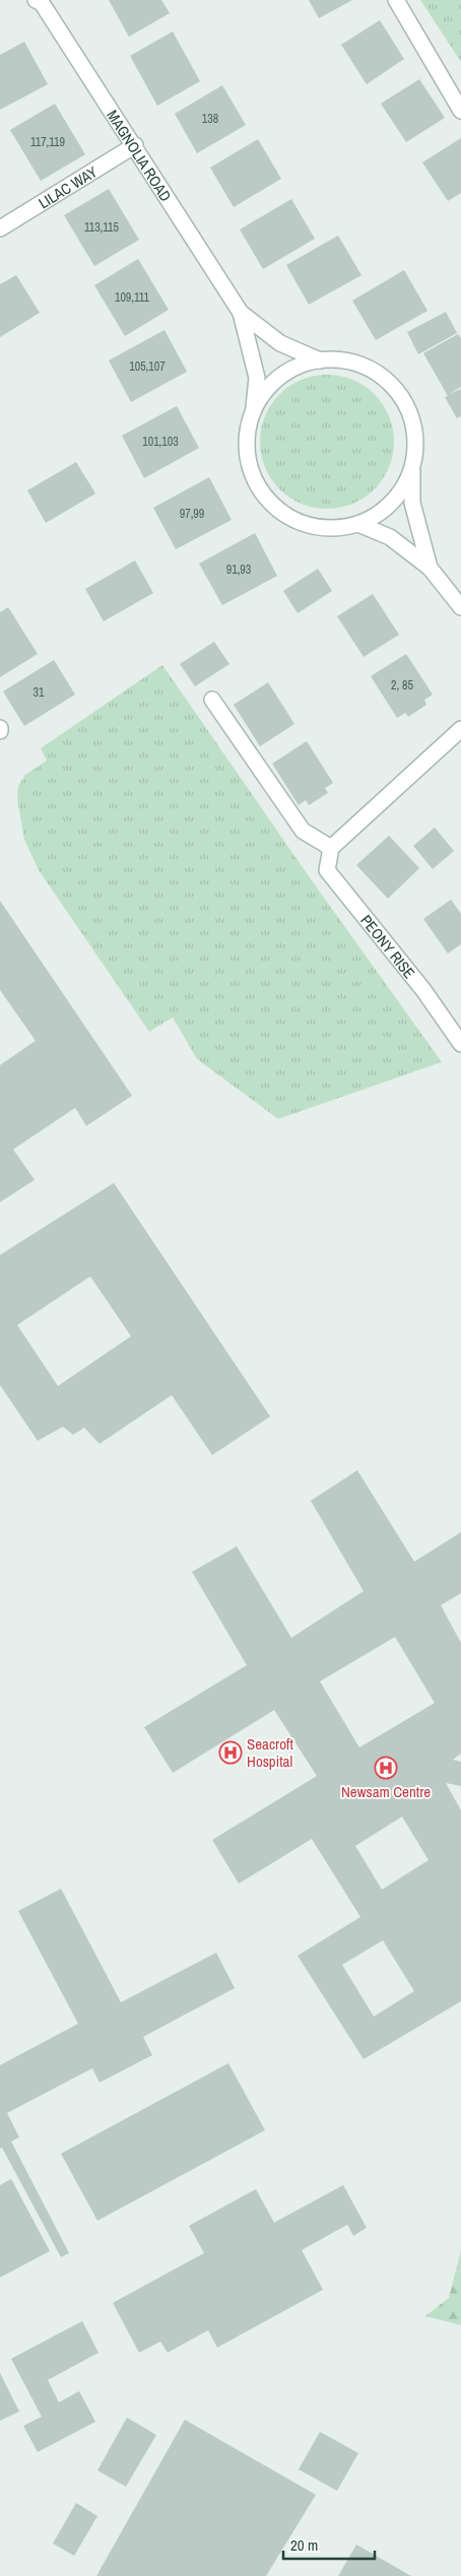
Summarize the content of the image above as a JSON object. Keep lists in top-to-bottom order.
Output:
{
  "streets": {
    "street": ["MAGNOLIA ROAD", "LILAC WAY", "PEONY RISE"]
  },
  "crossings": [
    ["MAGNOLIA ROAD", "LILAC WAY"]
  ],
  "places": {
    "hospital": ["Seacroft Hospital", "Newsam Centre"]
  },
  "house_numbers": [
    "138",
    "117,119",
    "113,115",
    "109,111",
    "105,107",
    "101,103",
    "97,99",
    "91,93",
    "2, 85",
    "31"
  ],
  "scale_bar": "20 m"
}
